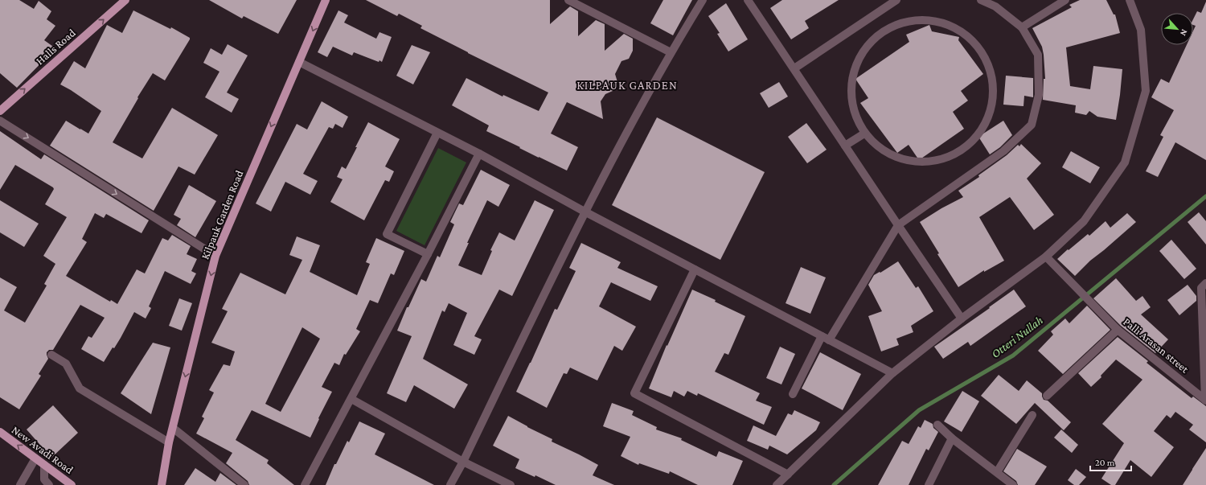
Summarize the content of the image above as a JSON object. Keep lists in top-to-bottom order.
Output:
{
  "streets": {
    "main road": ["Halls Road", "Kilpauk Garden Road", "New Avadi Road"],
    "street": ["Palli Arasan street"]
  },
  "one_way": ["Halls Road", "Kilpauk Garden Road", "New Avadi Road"],
  "districts": ["KILPAUK GARDEN"],
  "water": ["Otteri Nullah"],
  "scale_bar": "20 m",
  "north": "bottom right"
}
